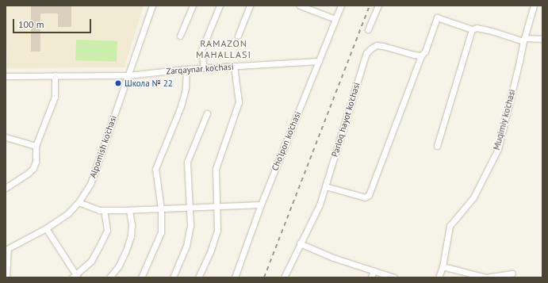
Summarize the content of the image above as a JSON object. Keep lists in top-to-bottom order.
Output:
{
  "streets": {
    "street": [
      "Zarqaynar ko'chasi",
      "Parloq hayot ko'chasi",
      "Muqimiy ko'chasi",
      "Cho‘lpon ko'chasi",
      "Alpomish ko'chasi"
    ]
  },
  "crossings": [
    ["Zarqaynar ko'chasi", "Cho‘lpon ko'chasi"],
    ["Zarqaynar ko'chasi", "Alpomish ko'chasi"]
  ],
  "districts": ["RAMAZON MAHALLASI"],
  "places": ["Школа № 22"],
  "scale_bar": "100 m"
}
